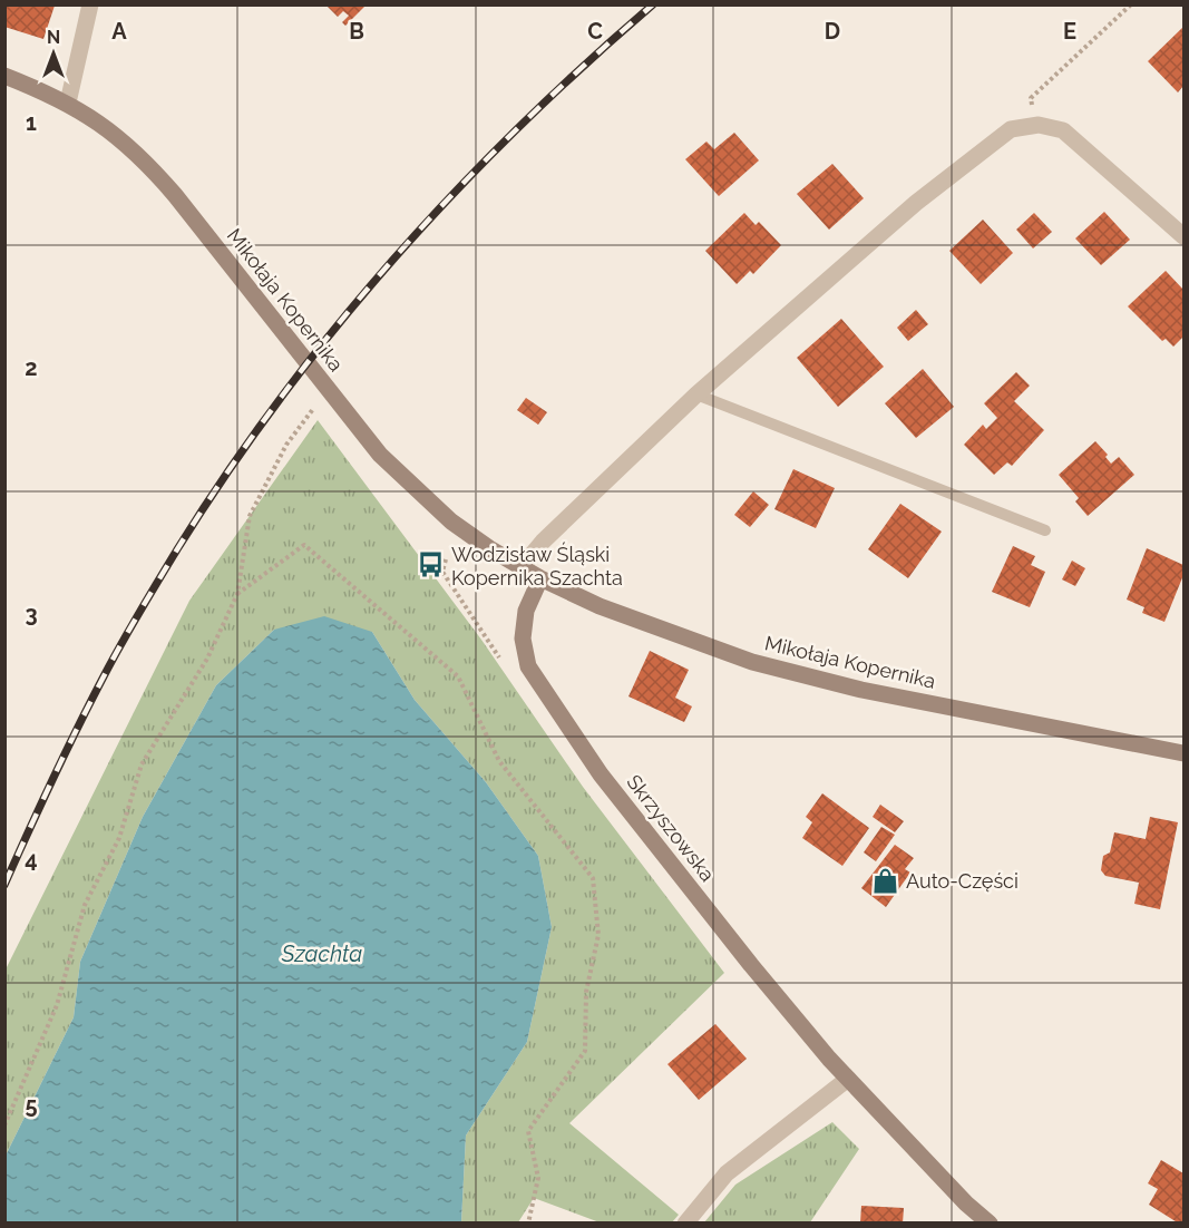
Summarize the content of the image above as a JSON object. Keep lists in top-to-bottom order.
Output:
{
  "streets": {
    "street": ["Mikołaja Kopernika", "Skrzyszowska"]
  },
  "crossings": [
    ["Mikołaja Kopernika", "Skrzyszowska"]
  ],
  "water": ["Szachta"],
  "places": {
    "bus stop": ["Wodzisław Śląski Kopernika Szachta"],
    "shop": ["Auto-Części"]
  },
  "north": "top",
  "grid": {
    "columns": [
      "A",
      "B",
      "C",
      "D",
      "E"
    ],
    "rows": [
      "1",
      "2",
      "3",
      "4",
      "5"
    ]
  }
}
